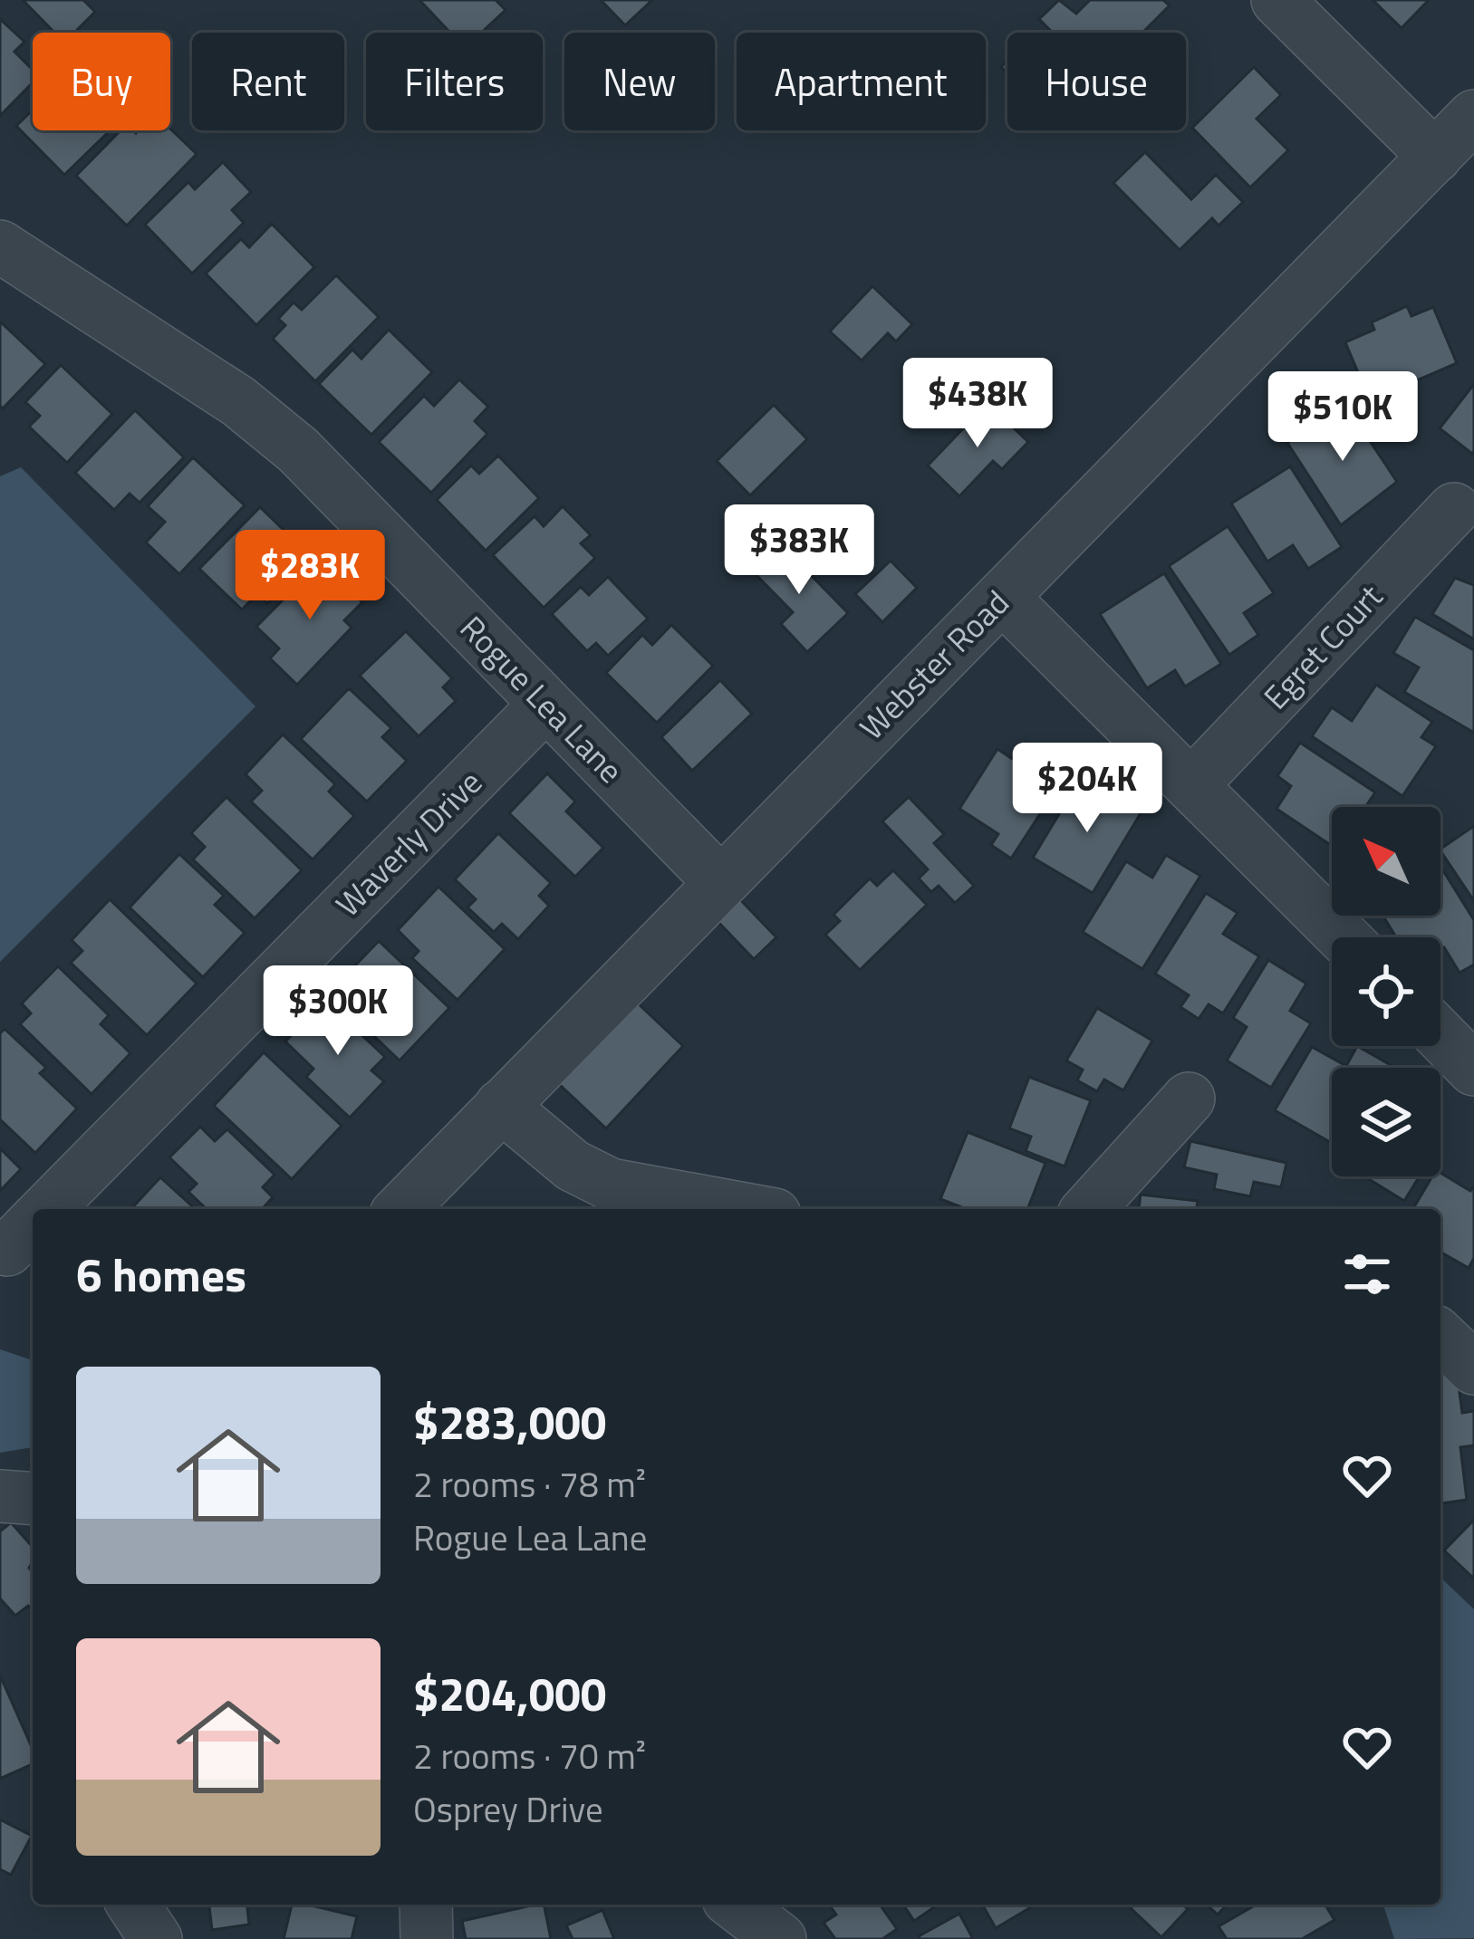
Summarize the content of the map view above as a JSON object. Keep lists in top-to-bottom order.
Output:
{
  "streets": {
    "street": [
      "Egret Court",
      "Webster Road",
      "Rogue Lea Lane",
      "Waverly Drive"
    ]
  },
  "crossings": [
    ["Webster Road", "Rogue Lea Lane"],
    ["Rogue Lea Lane", "Waverly Drive"]
  ],
  "north": "top left",
  "page": {
    "chip": [
      "Buy",
      "Rent",
      "Filters",
      "New",
      "Apartment",
      "House"
    ],
    "price": [
      "$438K",
      "$510K",
      "$383K",
      "$283K",
      "$204K",
      "$300K"
    ],
    "heading": "6 homes",
    "list": [
      {
        "name": "$283,000",
        "note": "2 rooms · 78 m² · Rogue Lea Lane"
      },
      {
        "name": "$204,000",
        "note": "2 rooms · 70 m² · Osprey Drive"
      }
    ]
  }
}
